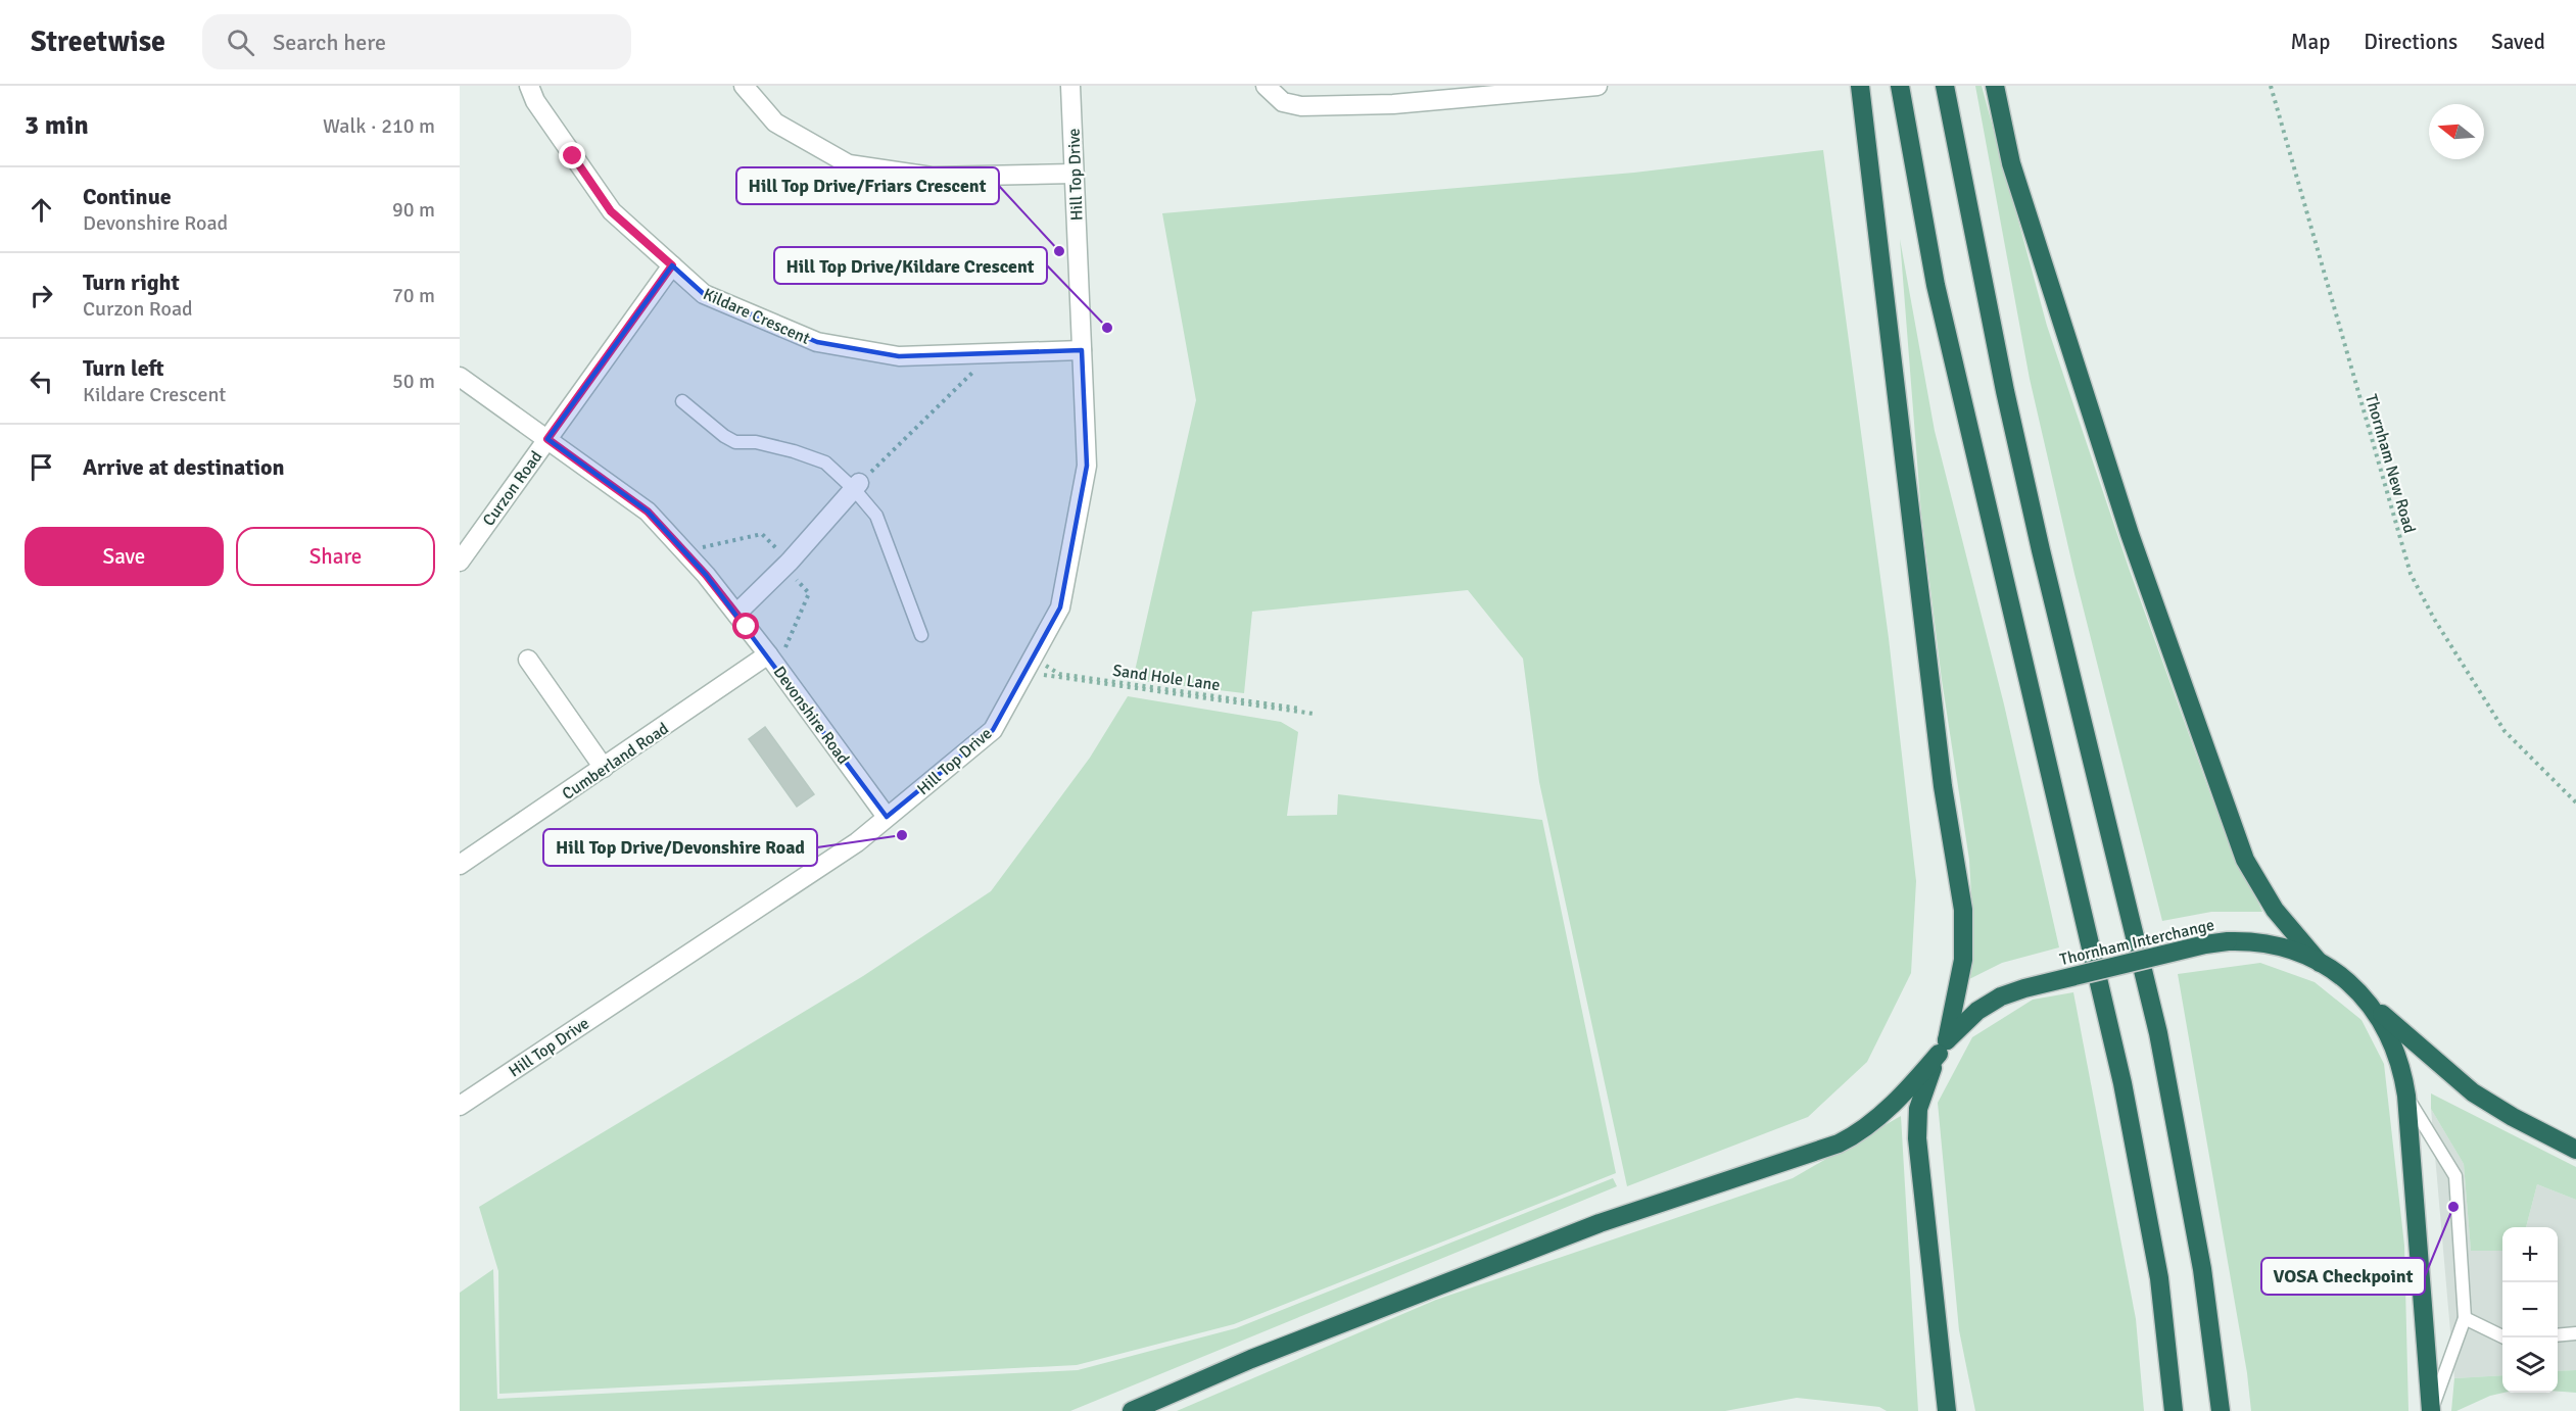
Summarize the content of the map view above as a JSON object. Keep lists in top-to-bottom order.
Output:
{
  "streets": {
    "highway": ["Thornham Interchange"],
    "street": [
      "Hill Top Drive",
      "Kildare Crescent",
      "Curzon Road",
      "Devonshire Road",
      "Cumberland Road"
    ],
    "path": ["Thornham New Road", "Sand Hole Lane"]
  },
  "crossings": [
    ["Hill Top Drive", "Kildare Crescent"],
    ["Hill Top Drive", "Sand Hole Lane"],
    ["Hill Top Drive", "Devonshire Road"],
    ["Kildare Crescent", "Curzon Road"],
    ["Curzon Road", "Devonshire Road"],
    ["Devonshire Road", "Cumberland Road"]
  ],
  "places": [
    "Hill Top Drive/Friars Crescent",
    "Hill Top Drive/Kildare Crescent",
    "Hill Top Drive/Devonshire Road",
    "VOSA Checkpoint"
  ],
  "north": "left",
  "page": {
    "header": "Streetwise",
    "search": "Search here",
    "nav": ["Map", "Directions", "Saved"],
    "heading": ["3 min", "Walk · 210 m"],
    "list": [
      ["Continue", "Devonshire Road", "90 m"],
      ["Turn right", "Curzon Road", "70 m"],
      ["Turn left", "Kildare Crescent", "50 m"],
      "Arrive at destination"
    ],
    "buttons": ["Save", "Share"],
    "map_buttons": ["+", "−"]
  }
}
